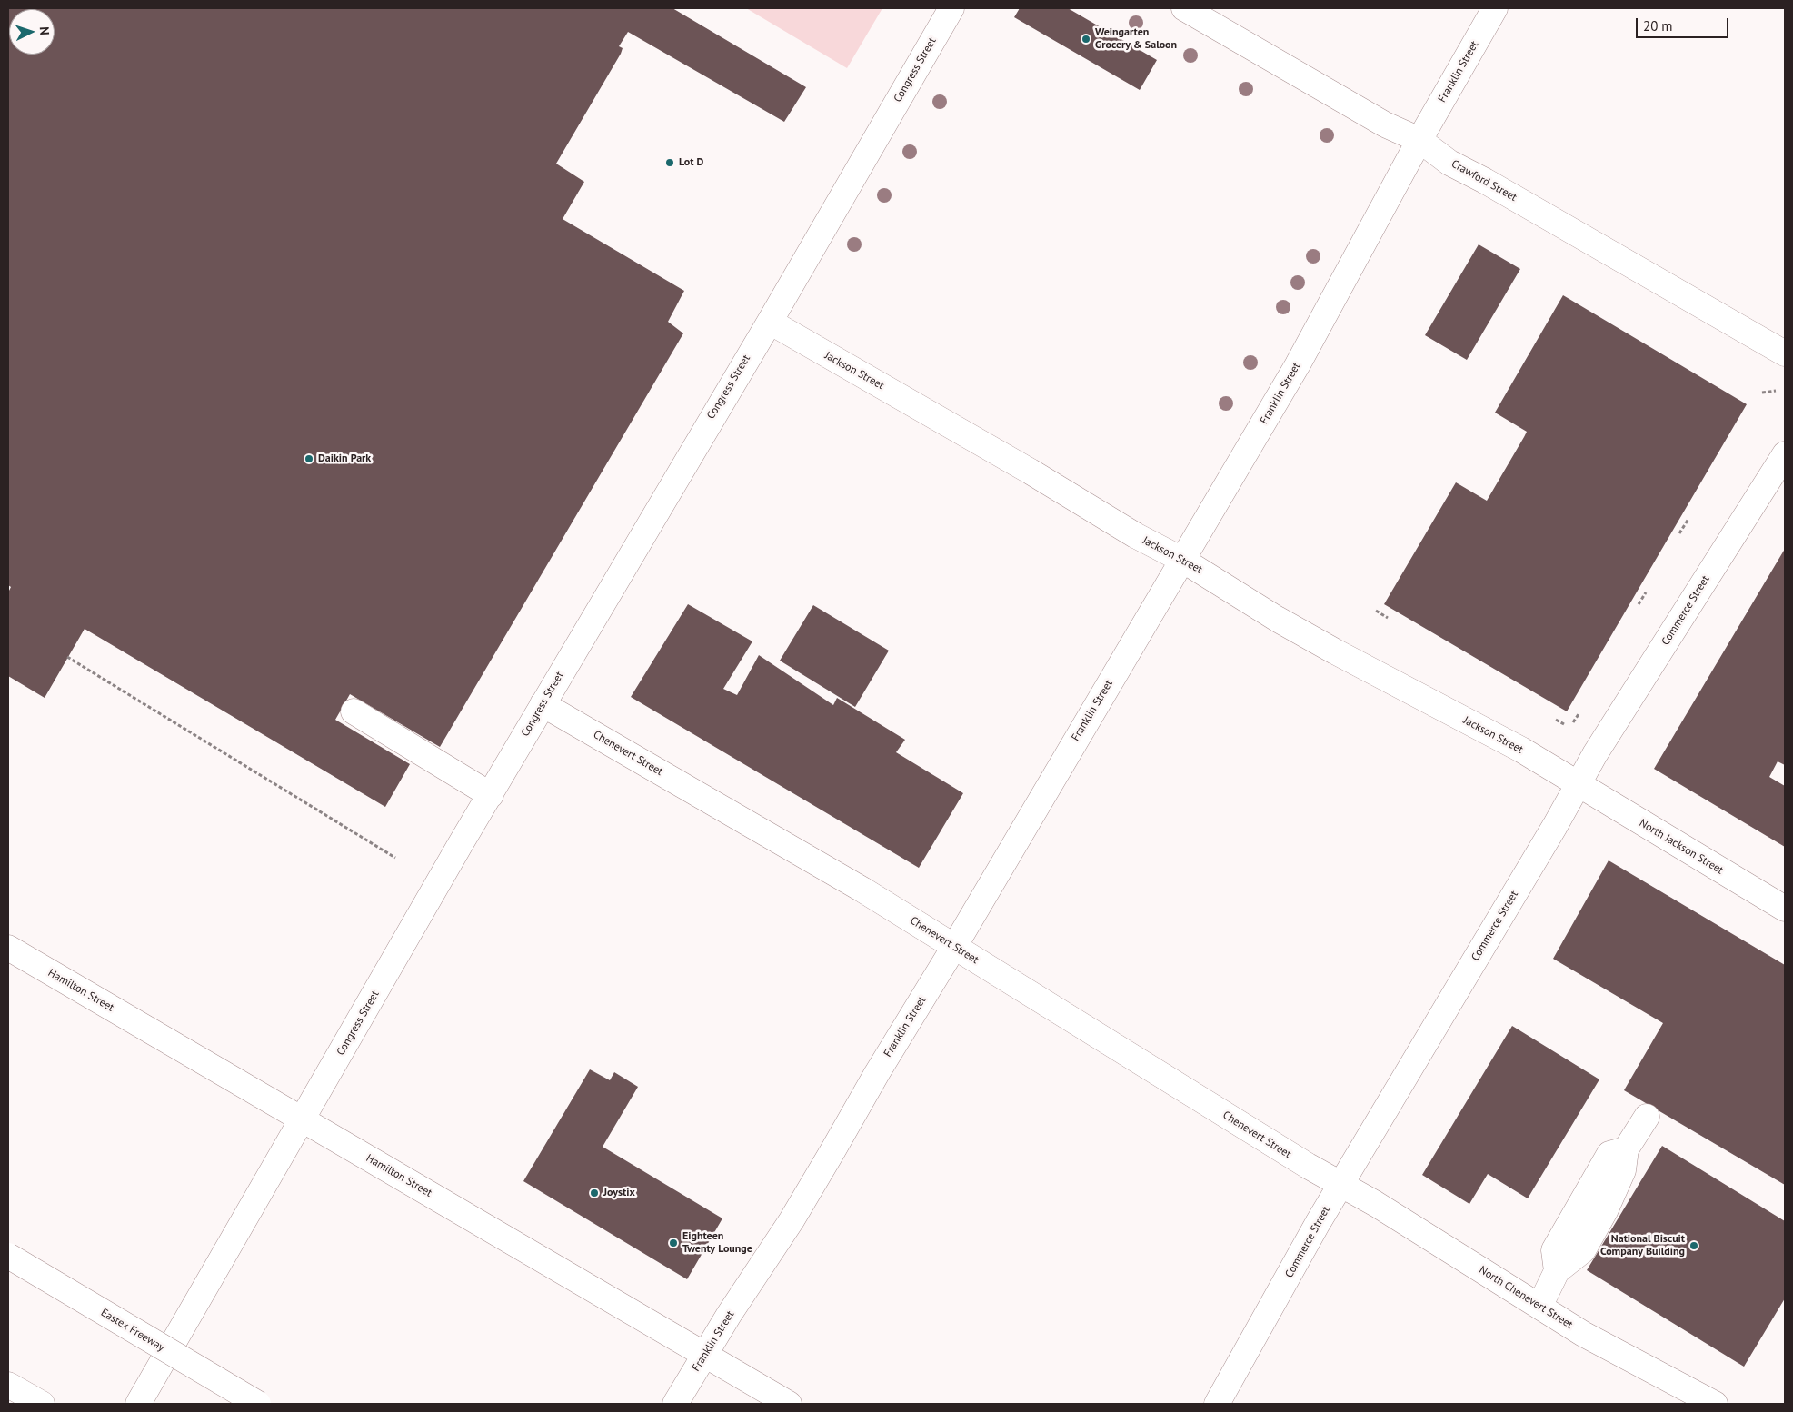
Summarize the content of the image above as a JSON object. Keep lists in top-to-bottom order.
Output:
{
  "streets": {
    "main road": [
      "Congress Street",
      "Franklin Street",
      "Crawford Street",
      "Jackson Street",
      "Commerce Street",
      "Chenevert Street",
      "North Jackson Street",
      "Hamilton Street",
      "North Chenevert Street",
      "Eastex Freeway"
    ]
  },
  "crossings": [
    ["Congress Street", "Jackson Street"],
    ["Congress Street", "Chenevert Street"],
    ["Congress Street", "Hamilton Street"],
    ["Franklin Street", "Crawford Street"],
    ["Franklin Street", "Jackson Street"],
    ["Franklin Street", "Chenevert Street"],
    ["Franklin Street", "Hamilton Street"],
    ["Jackson Street", "Commerce Street"],
    ["Jackson Street", "North Jackson Street"],
    ["Commerce Street", "Chenevert Street"],
    ["Commerce Street", "North Jackson Street"],
    ["Commerce Street", "North Chenevert Street"],
    ["Chenevert Street", "North Chenevert Street"]
  ],
  "places": [
    "Weingarten Grocery & Saloon",
    "Lot D",
    "Daikin Park",
    "Joystix",
    "Eighteen Twenty Lounge",
    "National Biscuit Company Building"
  ],
  "scale_bar": "20 m",
  "north": "right"
}
